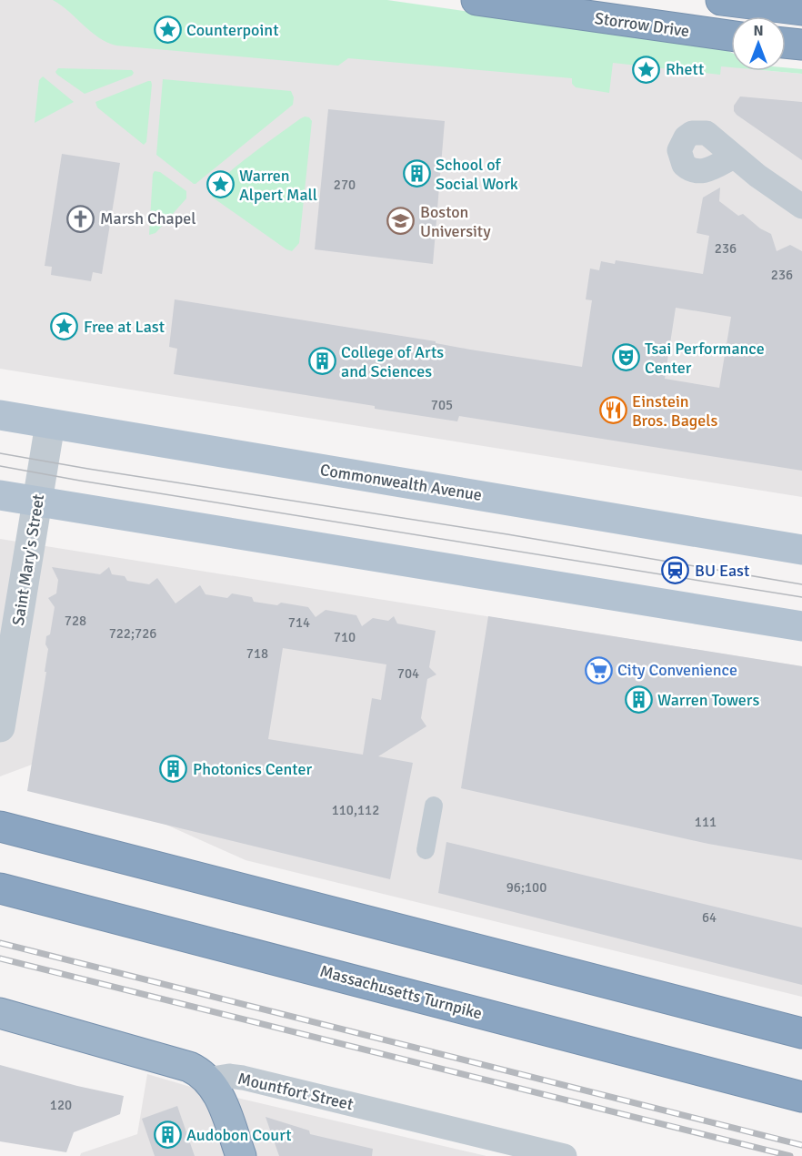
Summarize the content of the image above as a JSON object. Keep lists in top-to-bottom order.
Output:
{
  "streets": {
    "highway": ["Storrow Drive", "Massachusetts Turnpike"],
    "main road": ["Commonwealth Avenue"],
    "street": ["Saint Mary's Street", "Mountfort Street"]
  },
  "crossings": [
    ["Commonwealth Avenue", "Saint Mary's Street"]
  ],
  "places": {
    "place": [
      "Counterpoint",
      "Rhett",
      "Warren Alpert Mall",
      "Free at Last"
    ],
    "building": [
      "School of Social Work",
      "College of Arts and Sciences",
      "Warren Towers",
      "Photonics Center",
      "Audobon Court"
    ],
    "church": ["Marsh Chapel"],
    "school or university": ["Boston University"],
    "theatre": ["Tsai Performance Center"],
    "restaurant": ["Einstein Bros. Bagels"],
    "station": ["BU East"],
    "supermarket": ["City Convenience"]
  },
  "house_numbers": [
    "270",
    "236",
    "236",
    "705",
    "728",
    "714",
    "722;726",
    "710",
    "718",
    "704",
    "110,112",
    "111",
    "96;100",
    "64",
    "120"
  ],
  "north": "top"
}
